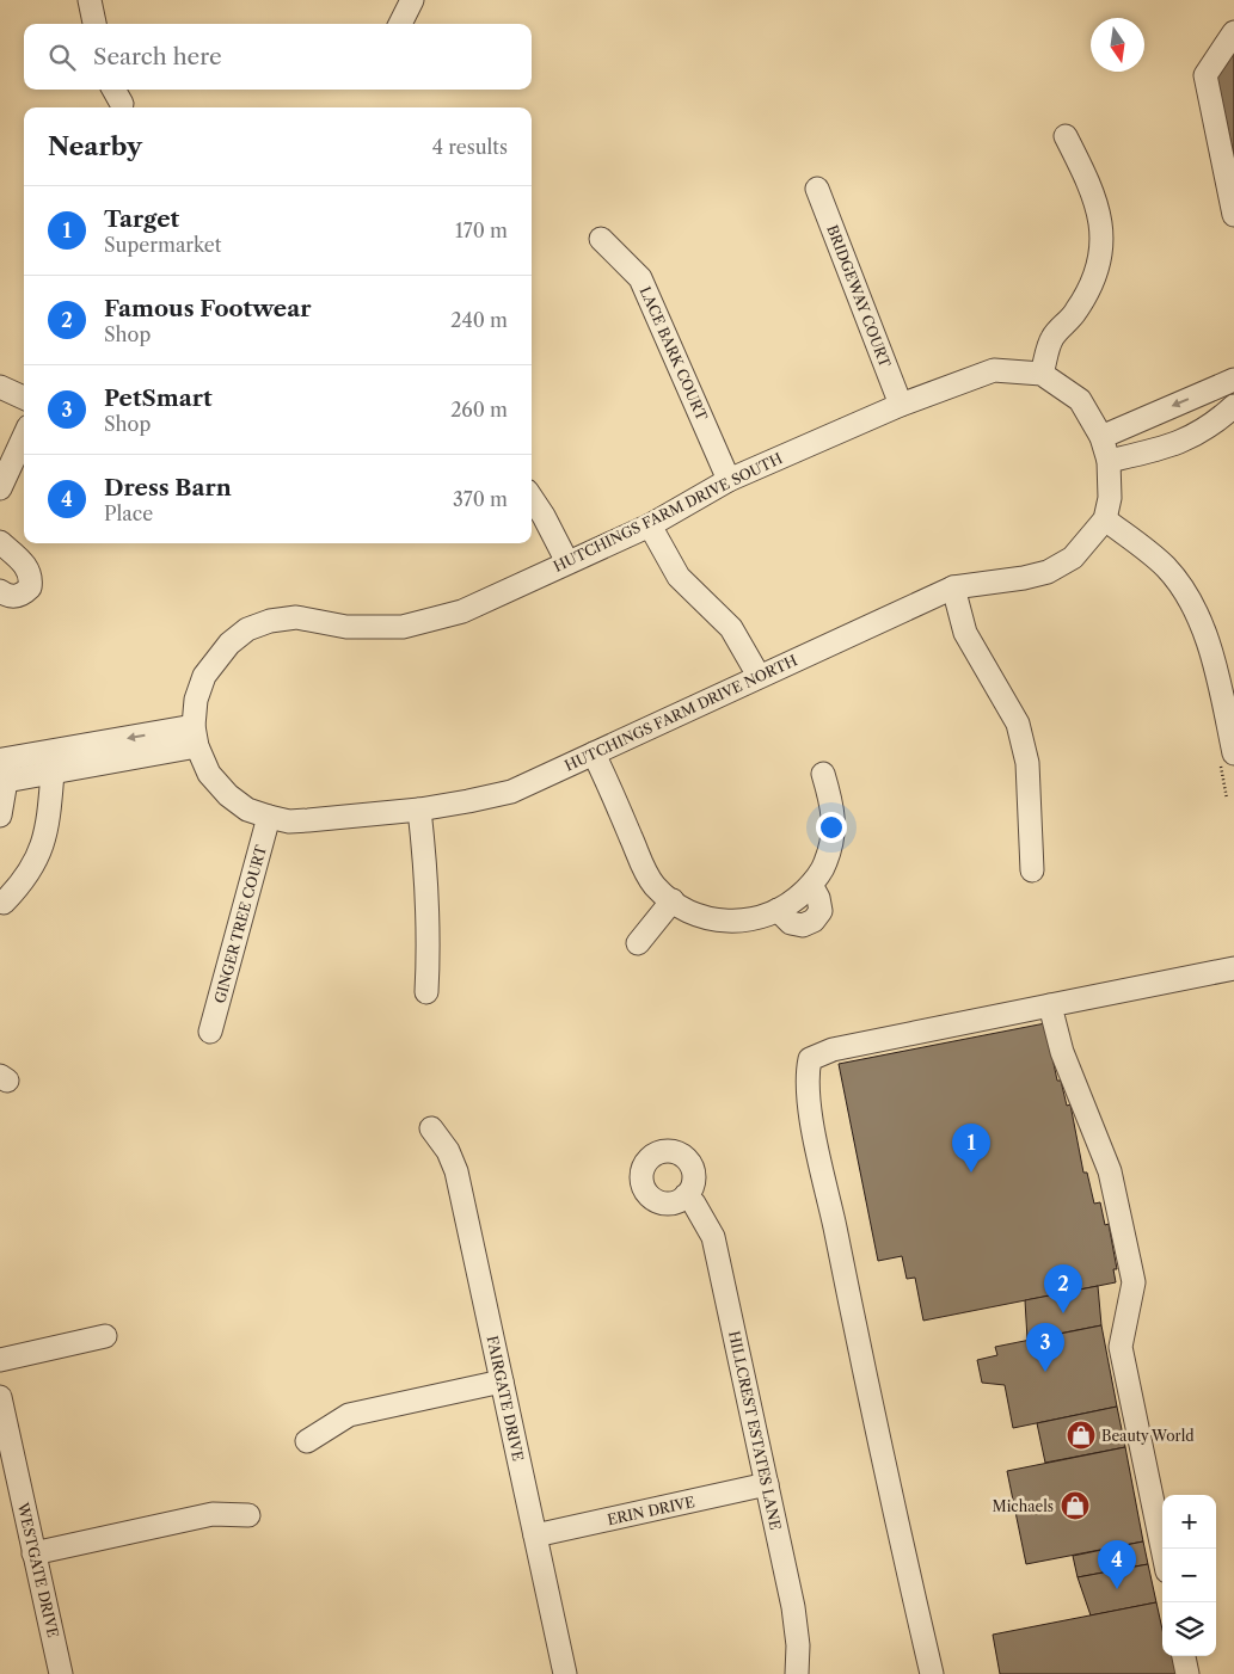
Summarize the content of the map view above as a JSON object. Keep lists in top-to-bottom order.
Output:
{
  "streets": {
    "street": [
      "BRIDGEWAY COURT",
      "LACE BARK COURT",
      "HUTCHINGS FARM DRIVE SOUTH",
      "HUTCHINGS FARM DRIVE NORTH",
      "GINGER TREE COURT",
      "FAIRGATE DRIVE",
      "HILLCREST ESTATES LANE",
      "ERIN DRIVE",
      "WESTGATE DRIVE"
    ]
  },
  "crossings": [
    ["BRIDGEWAY COURT", "HUTCHINGS FARM DRIVE SOUTH"],
    ["LACE BARK COURT", "HUTCHINGS FARM DRIVE SOUTH"],
    ["HUTCHINGS FARM DRIVE SOUTH", "HUTCHINGS FARM DRIVE NORTH"],
    ["HUTCHINGS FARM DRIVE NORTH", "GINGER TREE COURT"],
    ["FAIRGATE DRIVE", "ERIN DRIVE"],
    ["HILLCREST ESTATES LANE", "ERIN DRIVE"]
  ],
  "places": {
    "shop": ["Beauty World", "Michaels"]
  },
  "north": "bottom",
  "page": {
    "search": "Search here",
    "heading": ["Nearby", "4 results"],
    "list": [
      {
        "mark": "1",
        "name": "Target",
        "note": "Supermarket",
        "value": "170 m"
      },
      {
        "mark": "2",
        "name": "Famous Footwear",
        "note": "Shop",
        "value": "240 m"
      },
      {
        "mark": "3",
        "name": "PetSmart",
        "note": "Shop",
        "value": "260 m"
      },
      {
        "mark": "4",
        "name": "Dress Barn",
        "note": "Place",
        "value": "370 m"
      }
    ],
    "pins": [
      "1",
      "2",
      "3",
      "4"
    ],
    "map_buttons": ["+", "−"]
  }
}
